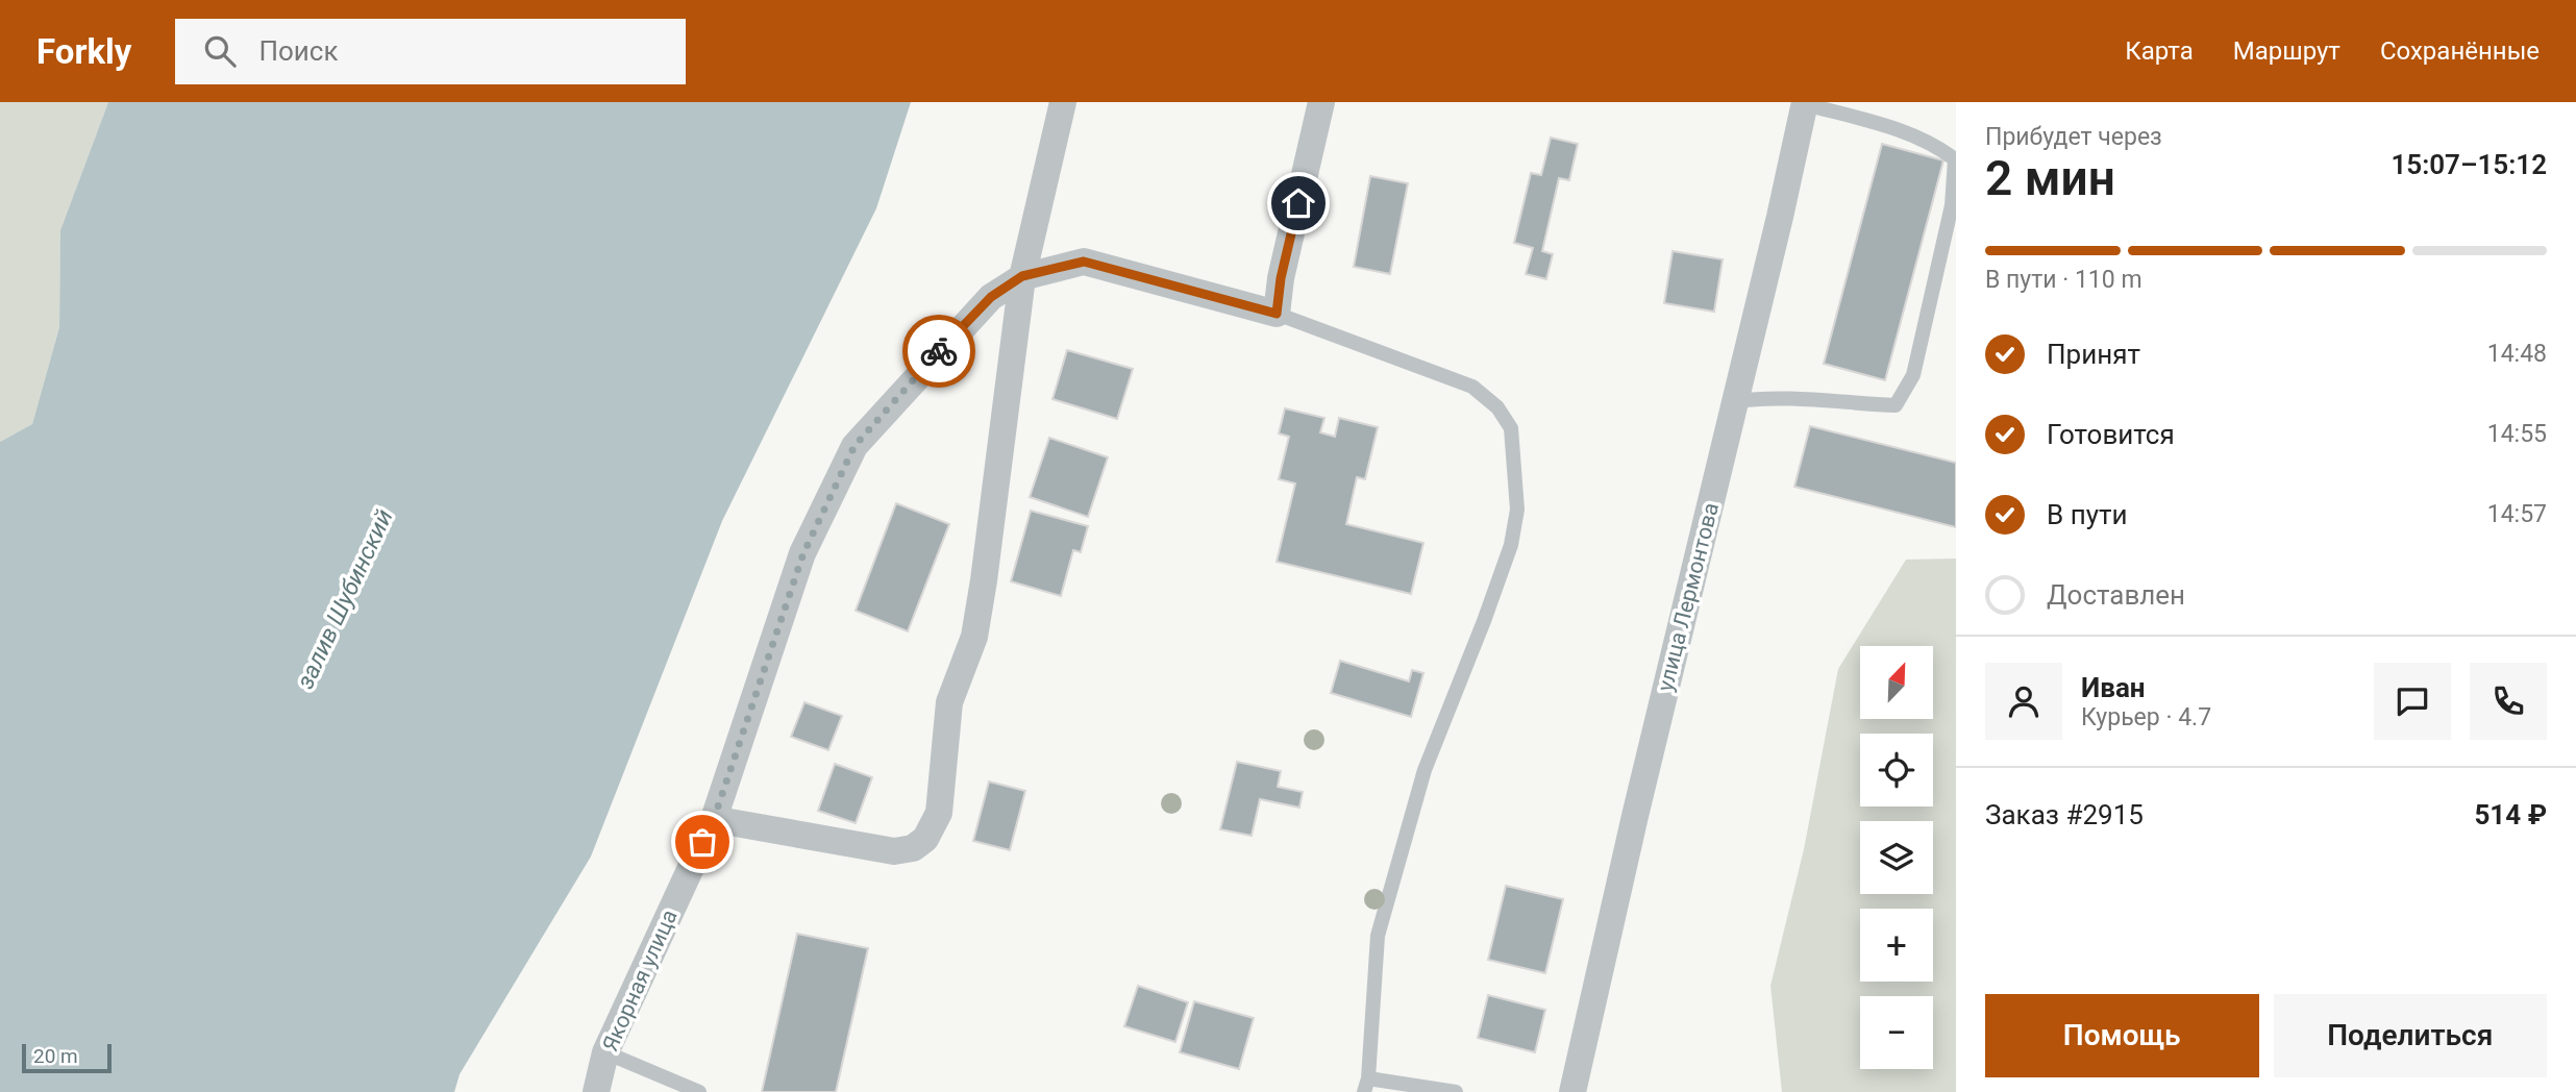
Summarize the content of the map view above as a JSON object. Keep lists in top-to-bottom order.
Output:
{
  "streets": {
    "street": ["улица Лермонтова", "Якорная улица"]
  },
  "water": ["залив Шубинский"],
  "scale_bar": "20 m",
  "north": "top right",
  "page": {
    "header": "Forkly",
    "search": "Поиск",
    "nav": ["Карта", "Маршрут", "Сохранённые"],
    "heading": ["2 мин", "Прибудет через", "15:07–15:12"],
    "panel": [
      "Иван",
      "Курьер · 4.7",
      "Заказ #2915",
      "514 ₽"
    ],
    "bar": "В пути · 110 m",
    "list": [
      ["Принят", "14:48"],
      ["Готовится", "14:55"],
      ["В пути", "14:57"],
      "Доставлен"
    ],
    "map_buttons": ["+", "−"],
    "buttons": ["Помощь", "Поделиться"],
    "scale": "20 m"
  }
}
